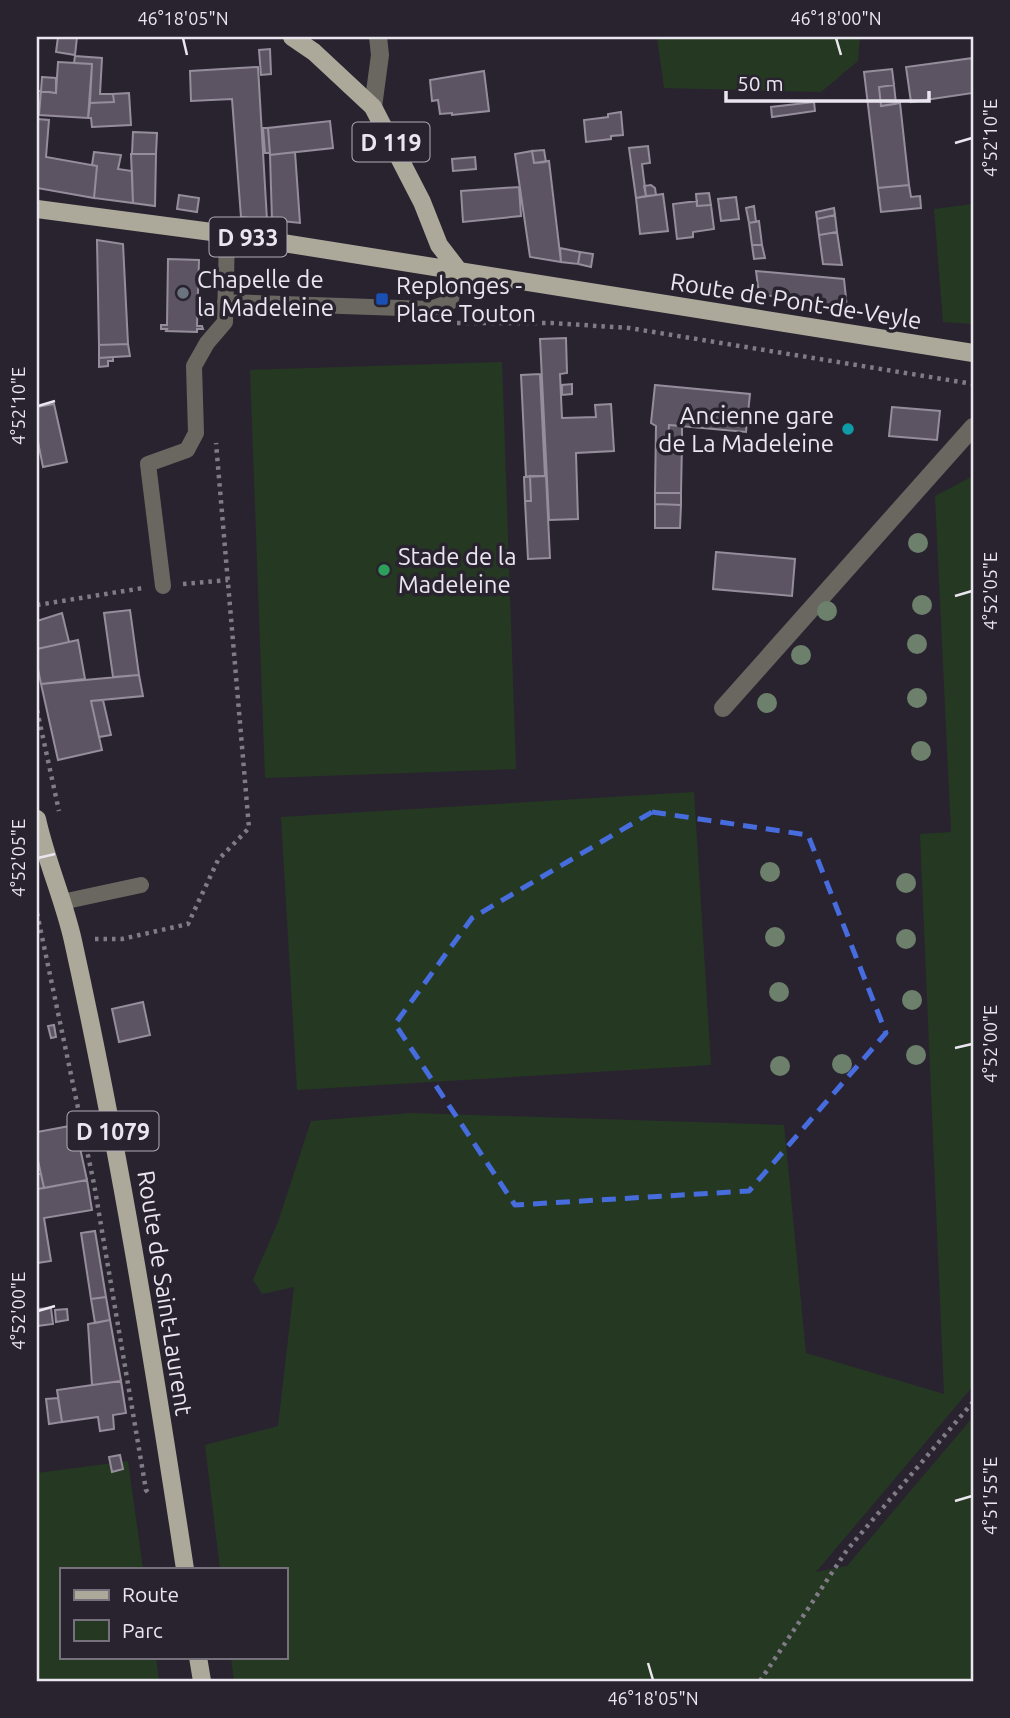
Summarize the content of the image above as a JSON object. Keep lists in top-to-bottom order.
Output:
{
  "streets": {
    "main road": [
      "D 119",
      "D 933",
      "Route de Pont-de-Veyle",
      "D 1079",
      "Route de Saint-Laurent"
    ]
  },
  "crossings": [
    ["D 119", "D 933"],
    ["D 119", "Route de Pont-de-Veyle"],
    ["D 933", "Route de Pont-de-Veyle"]
  ],
  "places": {
    "other": ["Chapelle de la Madeleine", "Ancienne gare de La Madeleine", "Stade de la Madeleine"],
    "transit": ["Replonges - Place Touton"]
  },
  "legend": ["Route", "Parc"],
  "scale_bar": "50 m",
  "coordinates": [
    "46°18'05\"N",
    "46°18'00\"N",
    "4°52'10\"E",
    "4°52'05\"E",
    "4°52'00\"E",
    "4°51'55\"E"
  ]
}
